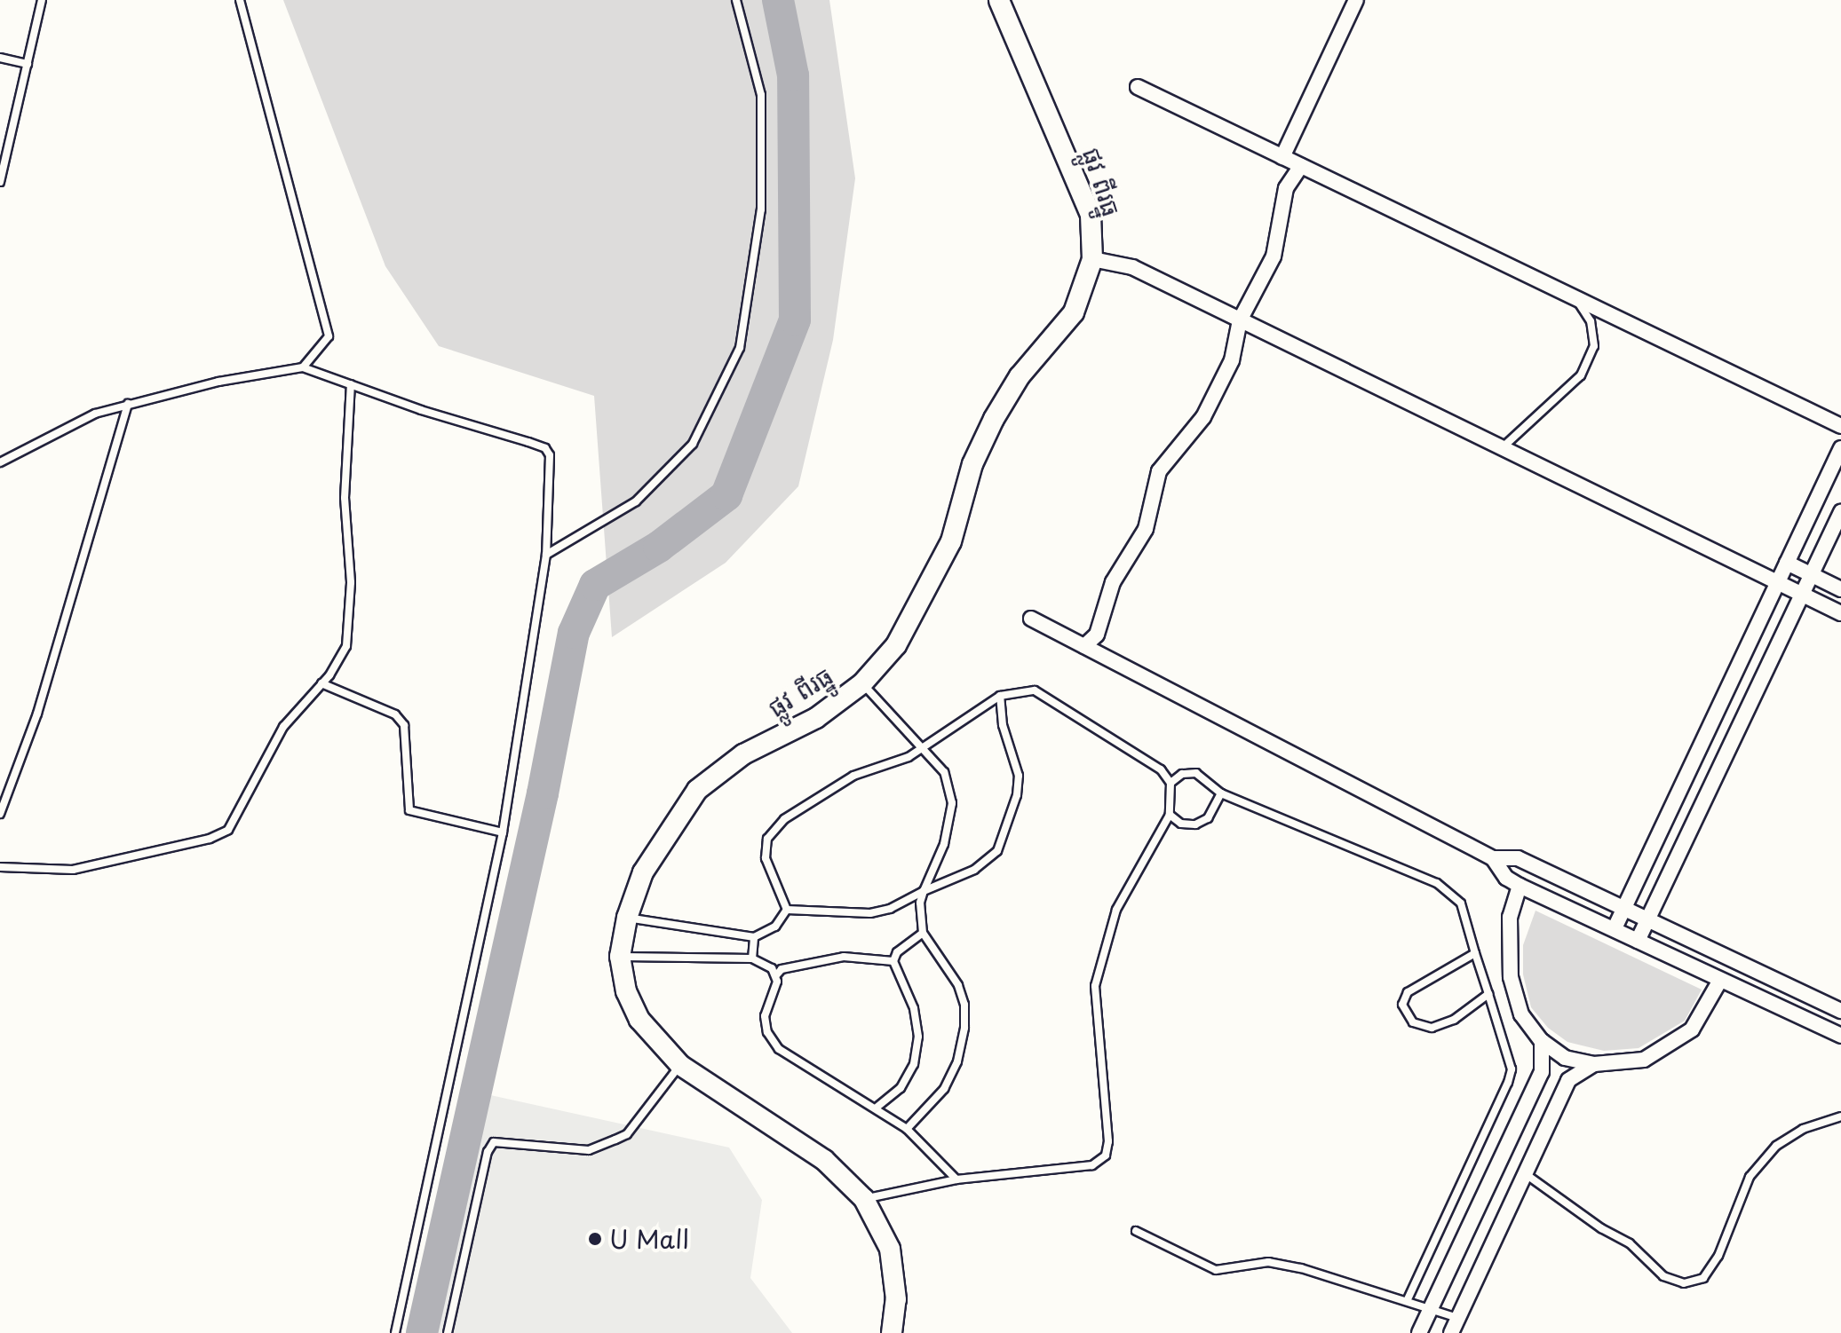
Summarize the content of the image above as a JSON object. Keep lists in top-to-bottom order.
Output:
{
  "streets": {
    "main road": ["ផ្លូវ ពីរធ្នូ"]
  },
  "places": ["U Mall"]
}
